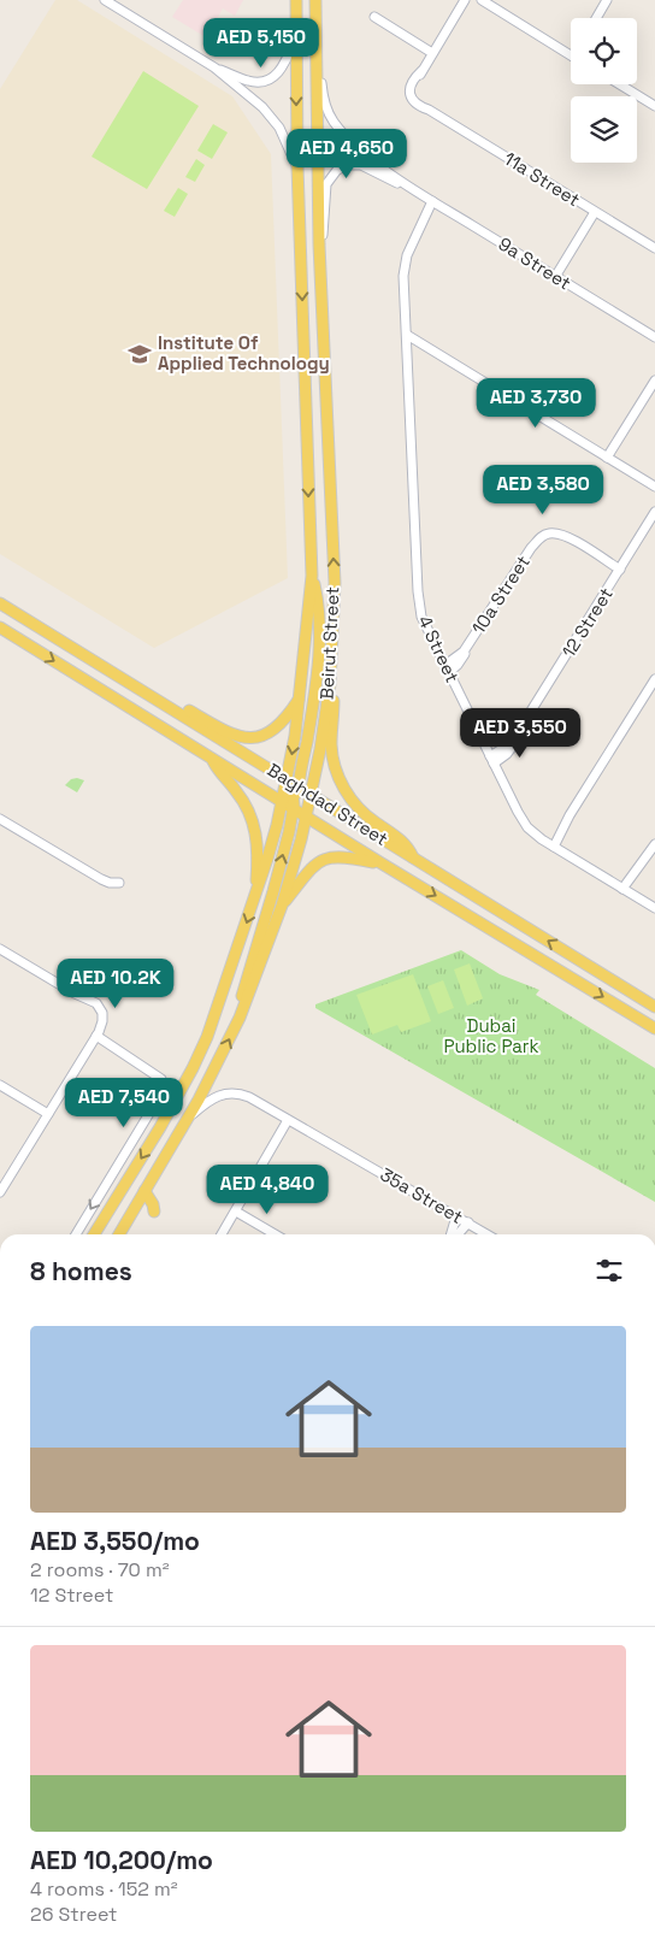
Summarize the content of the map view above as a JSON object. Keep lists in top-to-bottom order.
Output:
{
  "streets": {
    "main road": ["Beirut Street", "Baghdad Street"],
    "street": [
      "11a Street",
      "9a Street",
      "10a Street",
      "12 Street",
      "4 Street",
      "35a Street"
    ]
  },
  "crossings": [
    ["9a Street", "Beirut Street"],
    ["9a Street", "4 Street"],
    ["10a Street", "12 Street"],
    ["10a Street", "4 Street"],
    ["12 Street", "4 Street"],
    ["Beirut Street", "Baghdad Street"],
    ["Beirut Street", "35a Street"]
  ],
  "parks": ["Dubai Public Park"],
  "places": {
    "school or university": ["Institute Of Applied Technology"]
  },
  "page": {
    "price": [
      "AED 5,150",
      "AED 4,650",
      "AED 3,730",
      "AED 3,580",
      "AED 3,550",
      "AED 10.2K",
      "AED 7,540",
      "AED 4,840"
    ],
    "heading": "8 homes",
    "list": [
      {
        "name": "AED 3,550/mo",
        "note": "2 rooms · 70 m² · 12 Street"
      },
      {
        "name": "AED 10,200/mo",
        "note": "4 rooms · 152 m² · 26 Street"
      }
    ]
  }
}
